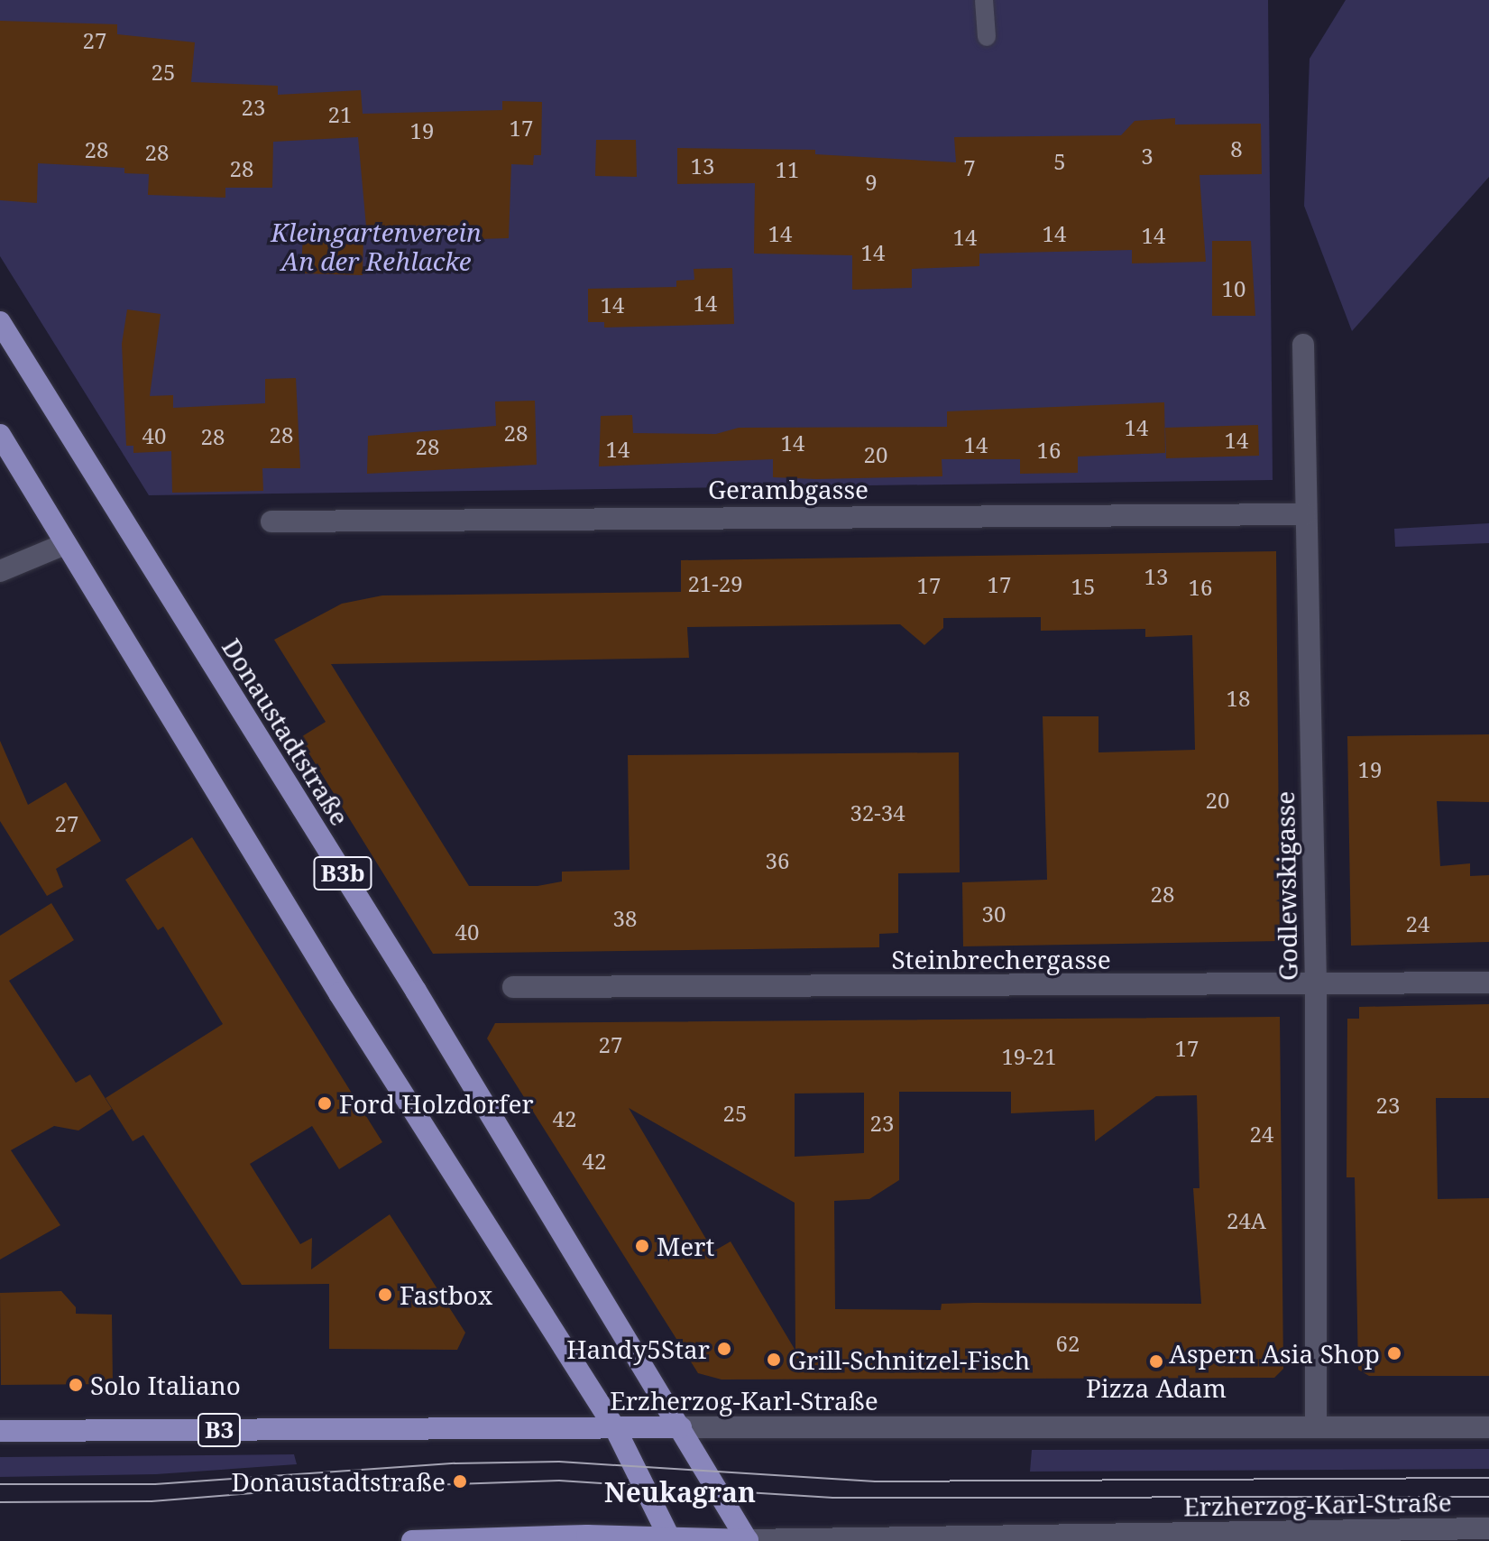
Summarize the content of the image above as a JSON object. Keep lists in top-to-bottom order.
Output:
{
  "streets": {
    "main road": [
      "Donaustadtstraße",
      "B3b",
      "Erzherzog-Karl-Straße",
      "B3"
    ],
    "street": ["Gerambgasse", "Godlewskigasse", "Steinbrechergasse"]
  },
  "crossings": [
    ["Gerambgasse", "Godlewskigasse"],
    ["Donaustadtstraße", "Erzherzog-Karl-Straße"],
    ["B3b", "Erzherzog-Karl-Straße"],
    ["Godlewskigasse", "Steinbrechergasse"],
    ["Godlewskigasse", "Erzherzog-Karl-Straße"]
  ],
  "districts": ["Neukagran"],
  "parks": ["Kleingartenverein An der Rehlacke"],
  "places": [
    "Ford Holzdorfer",
    "Mert",
    "Fastbox",
    "Handy5Star",
    "Aspern Asia Shop",
    "Grill-Schnitzel-Fisch",
    "Pizza Adam",
    "Solo Italiano",
    "Donaustadtstraße"
  ],
  "house_numbers": [
    "27",
    "25",
    "23",
    "21",
    "17",
    "19",
    "8",
    "28",
    "28",
    "3",
    "5",
    "13",
    "7",
    "28",
    "11",
    "9",
    "14",
    "14",
    "14",
    "14",
    "14",
    "10",
    "14",
    "14",
    "14",
    "28",
    "28",
    "40",
    "28",
    "14",
    "14",
    "14",
    "28",
    "14",
    "16",
    "20",
    "13",
    "21-29",
    "17",
    "17",
    "15",
    "16",
    "18",
    "19",
    "20",
    "32-34",
    "27",
    "36",
    "28",
    "30",
    "38",
    "24",
    "40",
    "27",
    "17",
    "19-21",
    "23",
    "25",
    "42",
    "23",
    "24",
    "42",
    "24A",
    "62"
  ]
}
